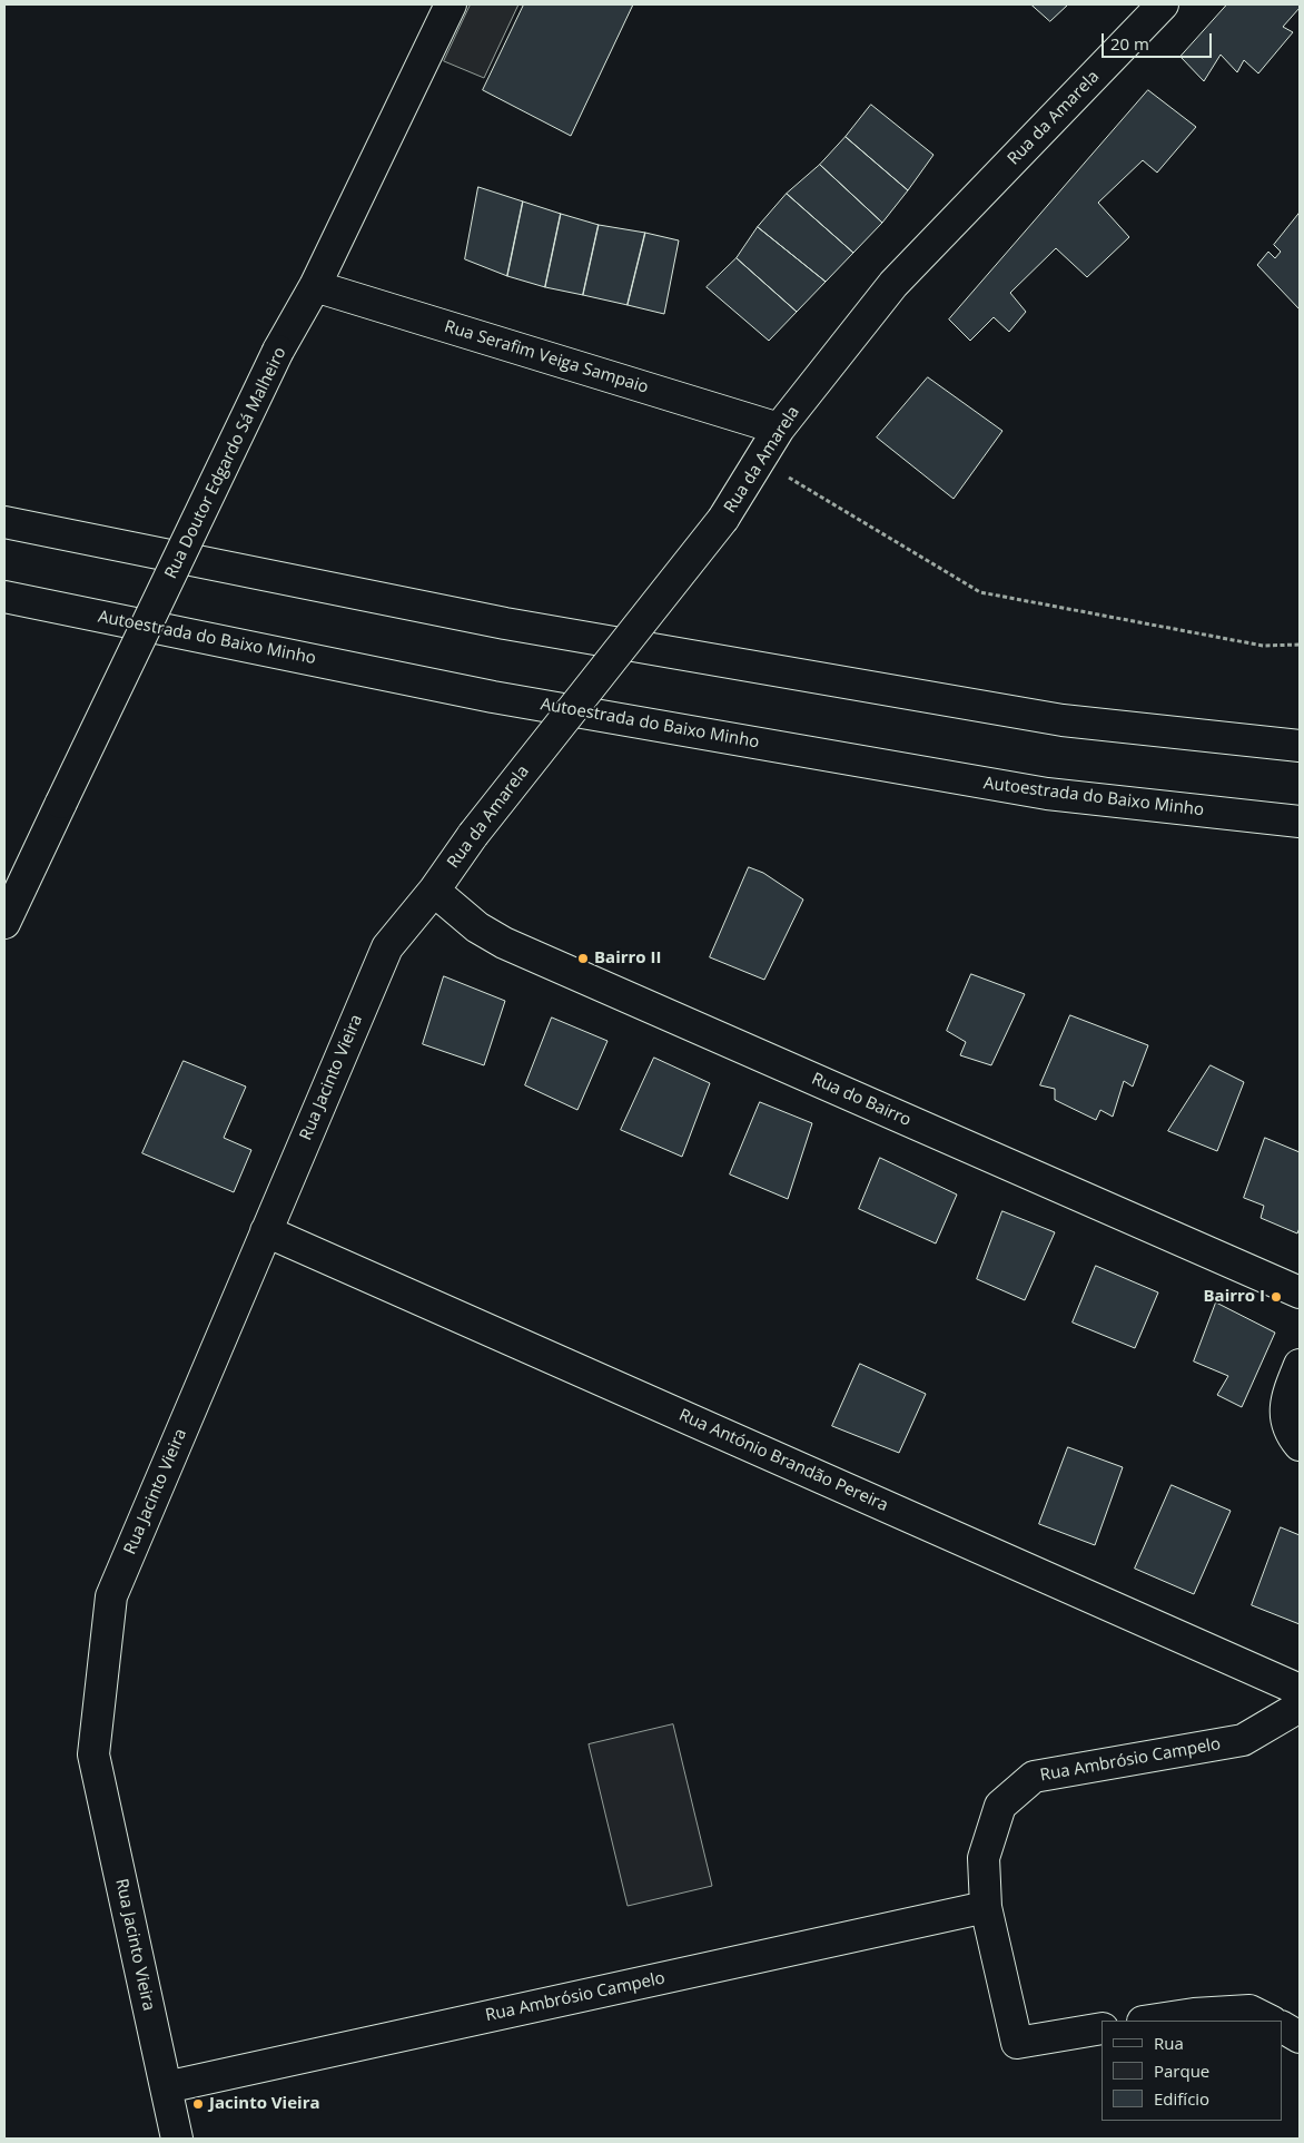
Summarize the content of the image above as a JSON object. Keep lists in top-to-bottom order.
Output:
{
  "streets": {
    "main road": [
      "Rua da Amarela",
      "Rua Serafim Veiga Sampaio",
      "Rua Doutor Edgardo Sá Malheiro",
      "Autoestrada do Baixo Minho",
      "Rua Jacinto Vieira",
      "Rua do Bairro",
      "Rua António Brandão Pereira",
      "Rua Ambrósio Campelo"
    ]
  },
  "crossings": [
    ["Rua da Amarela", "Rua Serafim Veiga Sampaio"],
    ["Rua da Amarela", "Rua Jacinto Vieira"],
    ["Rua da Amarela", "Rua do Bairro"],
    ["Rua Serafim Veiga Sampaio", "Rua Doutor Edgardo Sá Malheiro"],
    ["Rua Jacinto Vieira", "Rua do Bairro"],
    ["Rua Jacinto Vieira", "Rua António Brandão Pereira"],
    ["Rua Jacinto Vieira", "Rua Ambrósio Campelo"]
  ],
  "places": ["Bairro II", "Bairro I", "Jacinto Vieira"],
  "legend": ["Rua", "Parque", "Edifício"],
  "scale_bar": "20 m"
}
